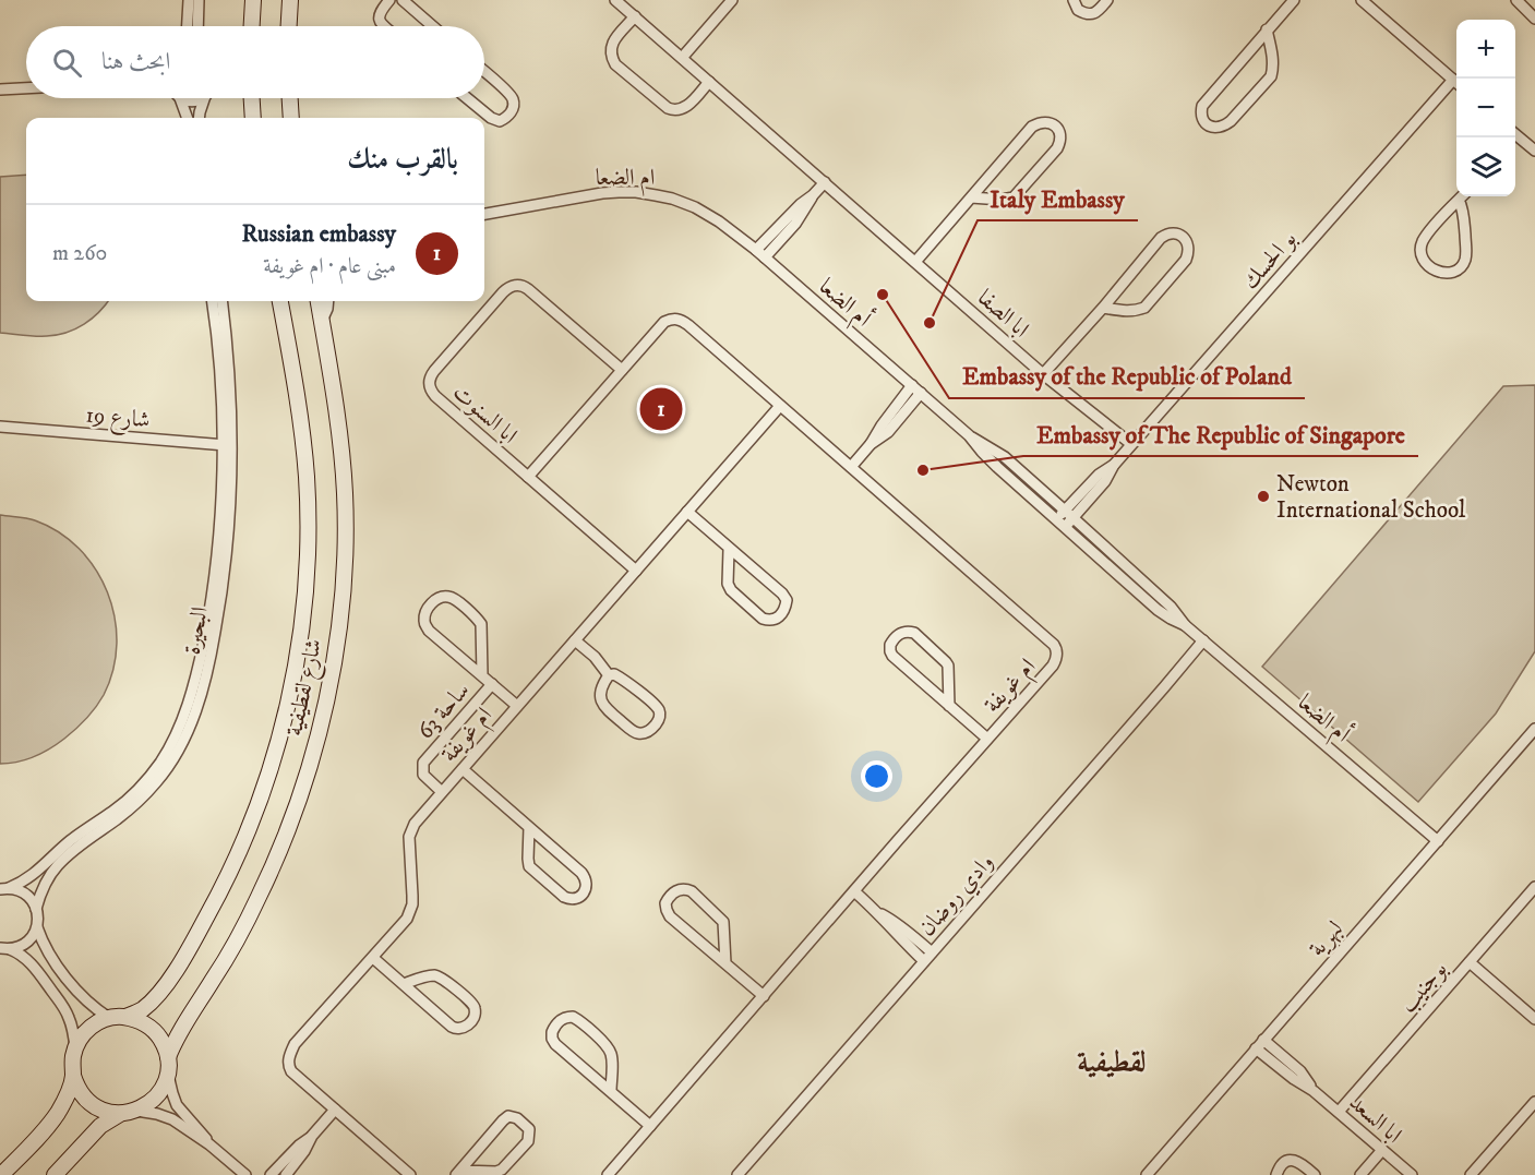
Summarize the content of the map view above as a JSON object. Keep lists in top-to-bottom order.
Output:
{
  "streets": {
    "street": [
      "ام الضعا",
      "بو الحسك",
      "أم الضعا",
      "ابا الصفا",
      "ابا السنوت",
      "شارع 19",
      "البحيرة",
      "ام غويفة",
      "شارع لقطيفية",
      "ساحة 63",
      "وادي روضان",
      "لبهرية",
      "بوجنيب",
      "ابا السعد"
    ]
  },
  "crossings": [
    ["ام الضعا", "أم الضعا"],
    ["بو الحسك", "أم الضعا"],
    ["بو الحسك", "ابا الصفا"],
    ["أم الضعا", "وادي روضان"],
    ["أم الضعا", "لبهرية"],
    ["ابا السنوت", "ام غويفة"],
    ["شارع 19", "البحيرة"],
    ["ام غويفة", "ساحة 63"],
    ["لبهرية", "ابا السعد"],
    ["بوجنيب", "ابا السعد"]
  ],
  "districts": ["لقطيفية"],
  "places": [
    "Embassy of the Republic of Poland",
    "Italy Embassy",
    "Embassy of The Republic of Singapore",
    "Newton International School"
  ],
  "page": {
    "map_buttons": ["+", "−"],
    "search": "ابحث هنا",
    "heading": "بالقرب منك",
    "list": [
      {
        "mark": "1",
        "name": "Russian embassy",
        "note": "مبنى عام · ام غويفة",
        "value": "260 m"
      }
    ],
    "pins": "1"
  }
}
